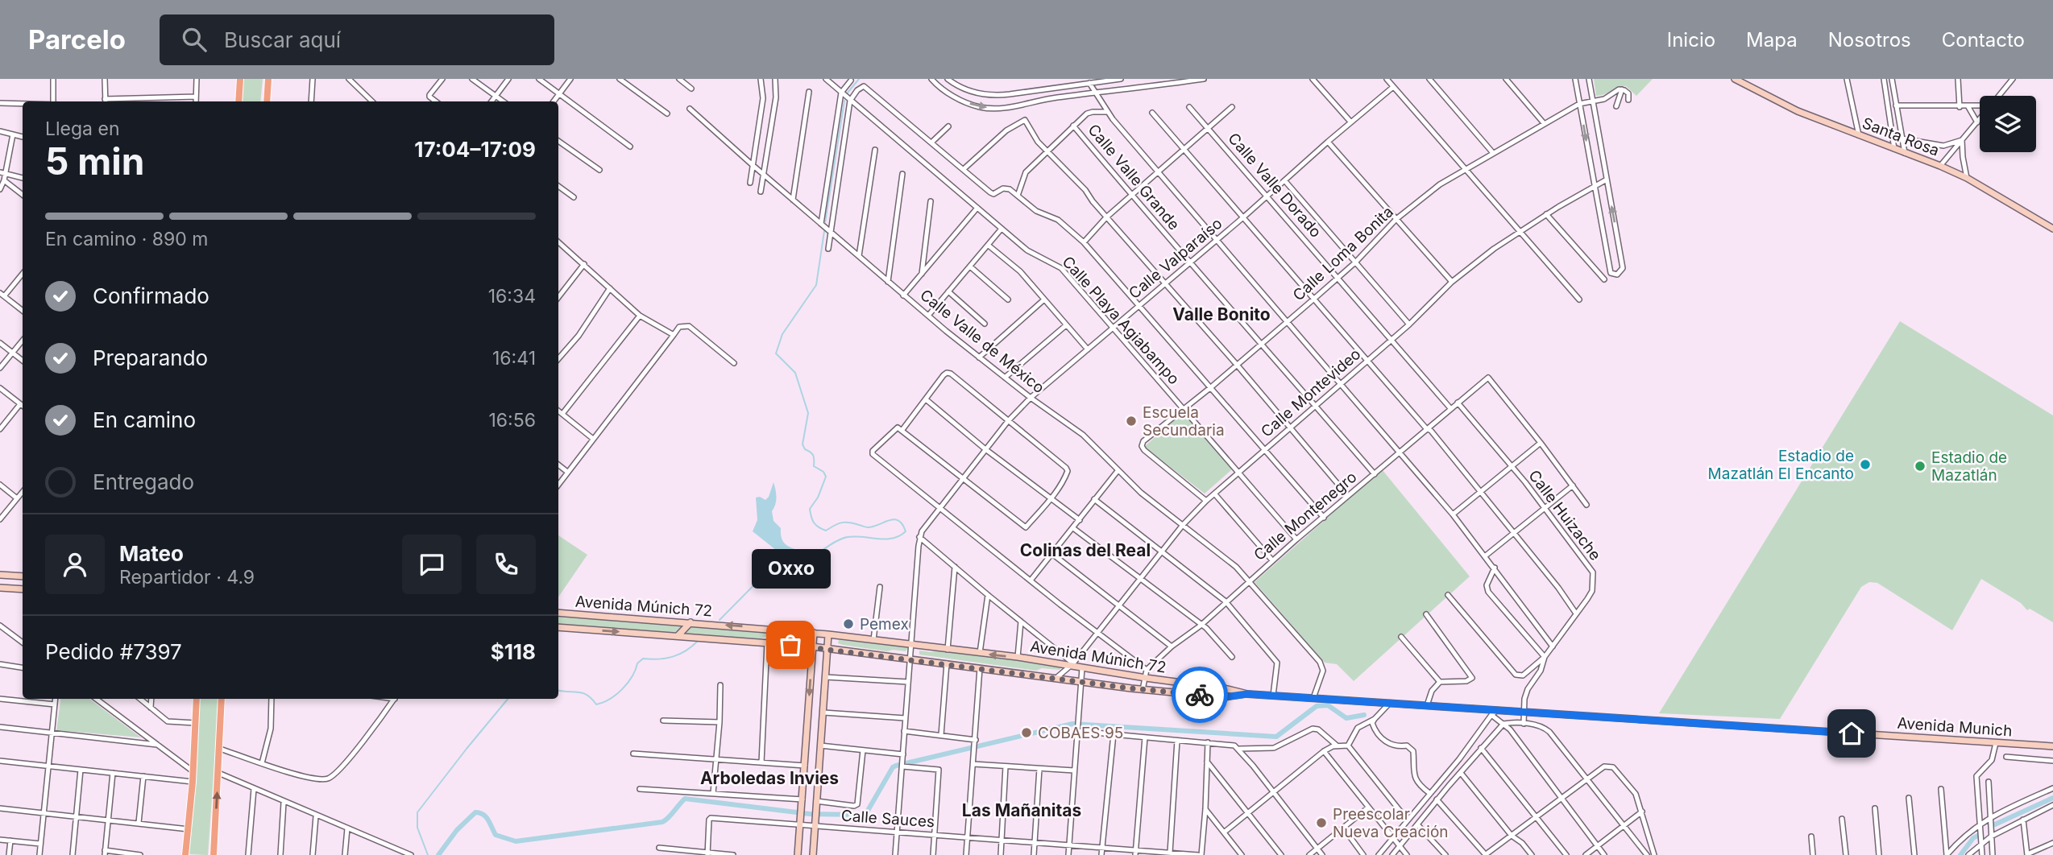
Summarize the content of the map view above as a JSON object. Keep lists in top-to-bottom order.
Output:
{
  "streets": {
    "main road": ["Santa Rosa", "Avenida Múnich 72", "Avenida Munich"],
    "street": [
      "Calle Valle Grande",
      "Calle Valle Dorado",
      "Calle Loma Bonita",
      "Calle Valparaíso",
      "Calle Playa Agiabampo",
      "Calle Valle de México",
      "Calle Montevideo",
      "Calle Huizache",
      "Calle Montenegro",
      "Calle Sauces"
    ]
  },
  "crossings": [
    ["Calle Valle Grande", "Calle Loma Bonita"],
    ["Calle Valle Grande", "Calle Valparaíso"],
    ["Calle Valle Grande", "Calle Montevideo"],
    ["Calle Valle Grande", "Calle Montenegro"],
    ["Calle Valle Dorado", "Calle Loma Bonita"],
    ["Calle Valle Dorado", "Calle Valparaíso"],
    ["Calle Valle Dorado", "Calle Montevideo"],
    ["Calle Valle Dorado", "Calle Montenegro"],
    ["Calle Loma Bonita", "Calle Playa Agiabampo"],
    ["Calle Loma Bonita", "Calle Montevideo"],
    ["Calle Valparaíso", "Calle Playa Agiabampo"],
    ["Calle Valparaíso", "Calle Valle de México"],
    ["Calle Playa Agiabampo", "Calle Montevideo"],
    ["Calle Playa Agiabampo", "Calle Montenegro"],
    ["Calle Valle de México", "Calle Montevideo"],
    ["Calle Valle de México", "Calle Montenegro"],
    ["Calle Valle de México", "Avenida Munich"],
    ["Calle Montevideo", "Avenida Múnich 72"],
    ["Calle Huizache", "Calle Montenegro"],
    ["Calle Huizache", "Avenida Munich"],
    ["Avenida Múnich 72", "Avenida Munich"]
  ],
  "districts": [
    "Valle Bonito",
    "Colinas del Real",
    "Arboledas Invies",
    "Las Mañanitas"
  ],
  "places": [
    "Escuela Secundaria",
    "Estadio de Mazatlán El Encanto",
    "Estadio de Mazatlán",
    "Pemex",
    "Oxxo",
    "COBAES 95",
    "Preescolar Nueva Creación"
  ],
  "page": {
    "header": "Parcelo",
    "search": "Buscar aquí",
    "nav": [
      "Inicio",
      "Mapa",
      "Nosotros",
      "Contacto"
    ],
    "heading": ["5 min", "Llega en", "17:04–17:09"],
    "panel": [
      "Mateo",
      "Repartidor · 4.9",
      "Pedido #7397",
      "$118"
    ],
    "bar": "En camino · 890 m",
    "list": [
      ["Confirmado", "16:34"],
      ["Preparando", "16:41"],
      ["En camino", "16:56"],
      "Entregado"
    ],
    "bubble": "Oxxo"
  }
}
